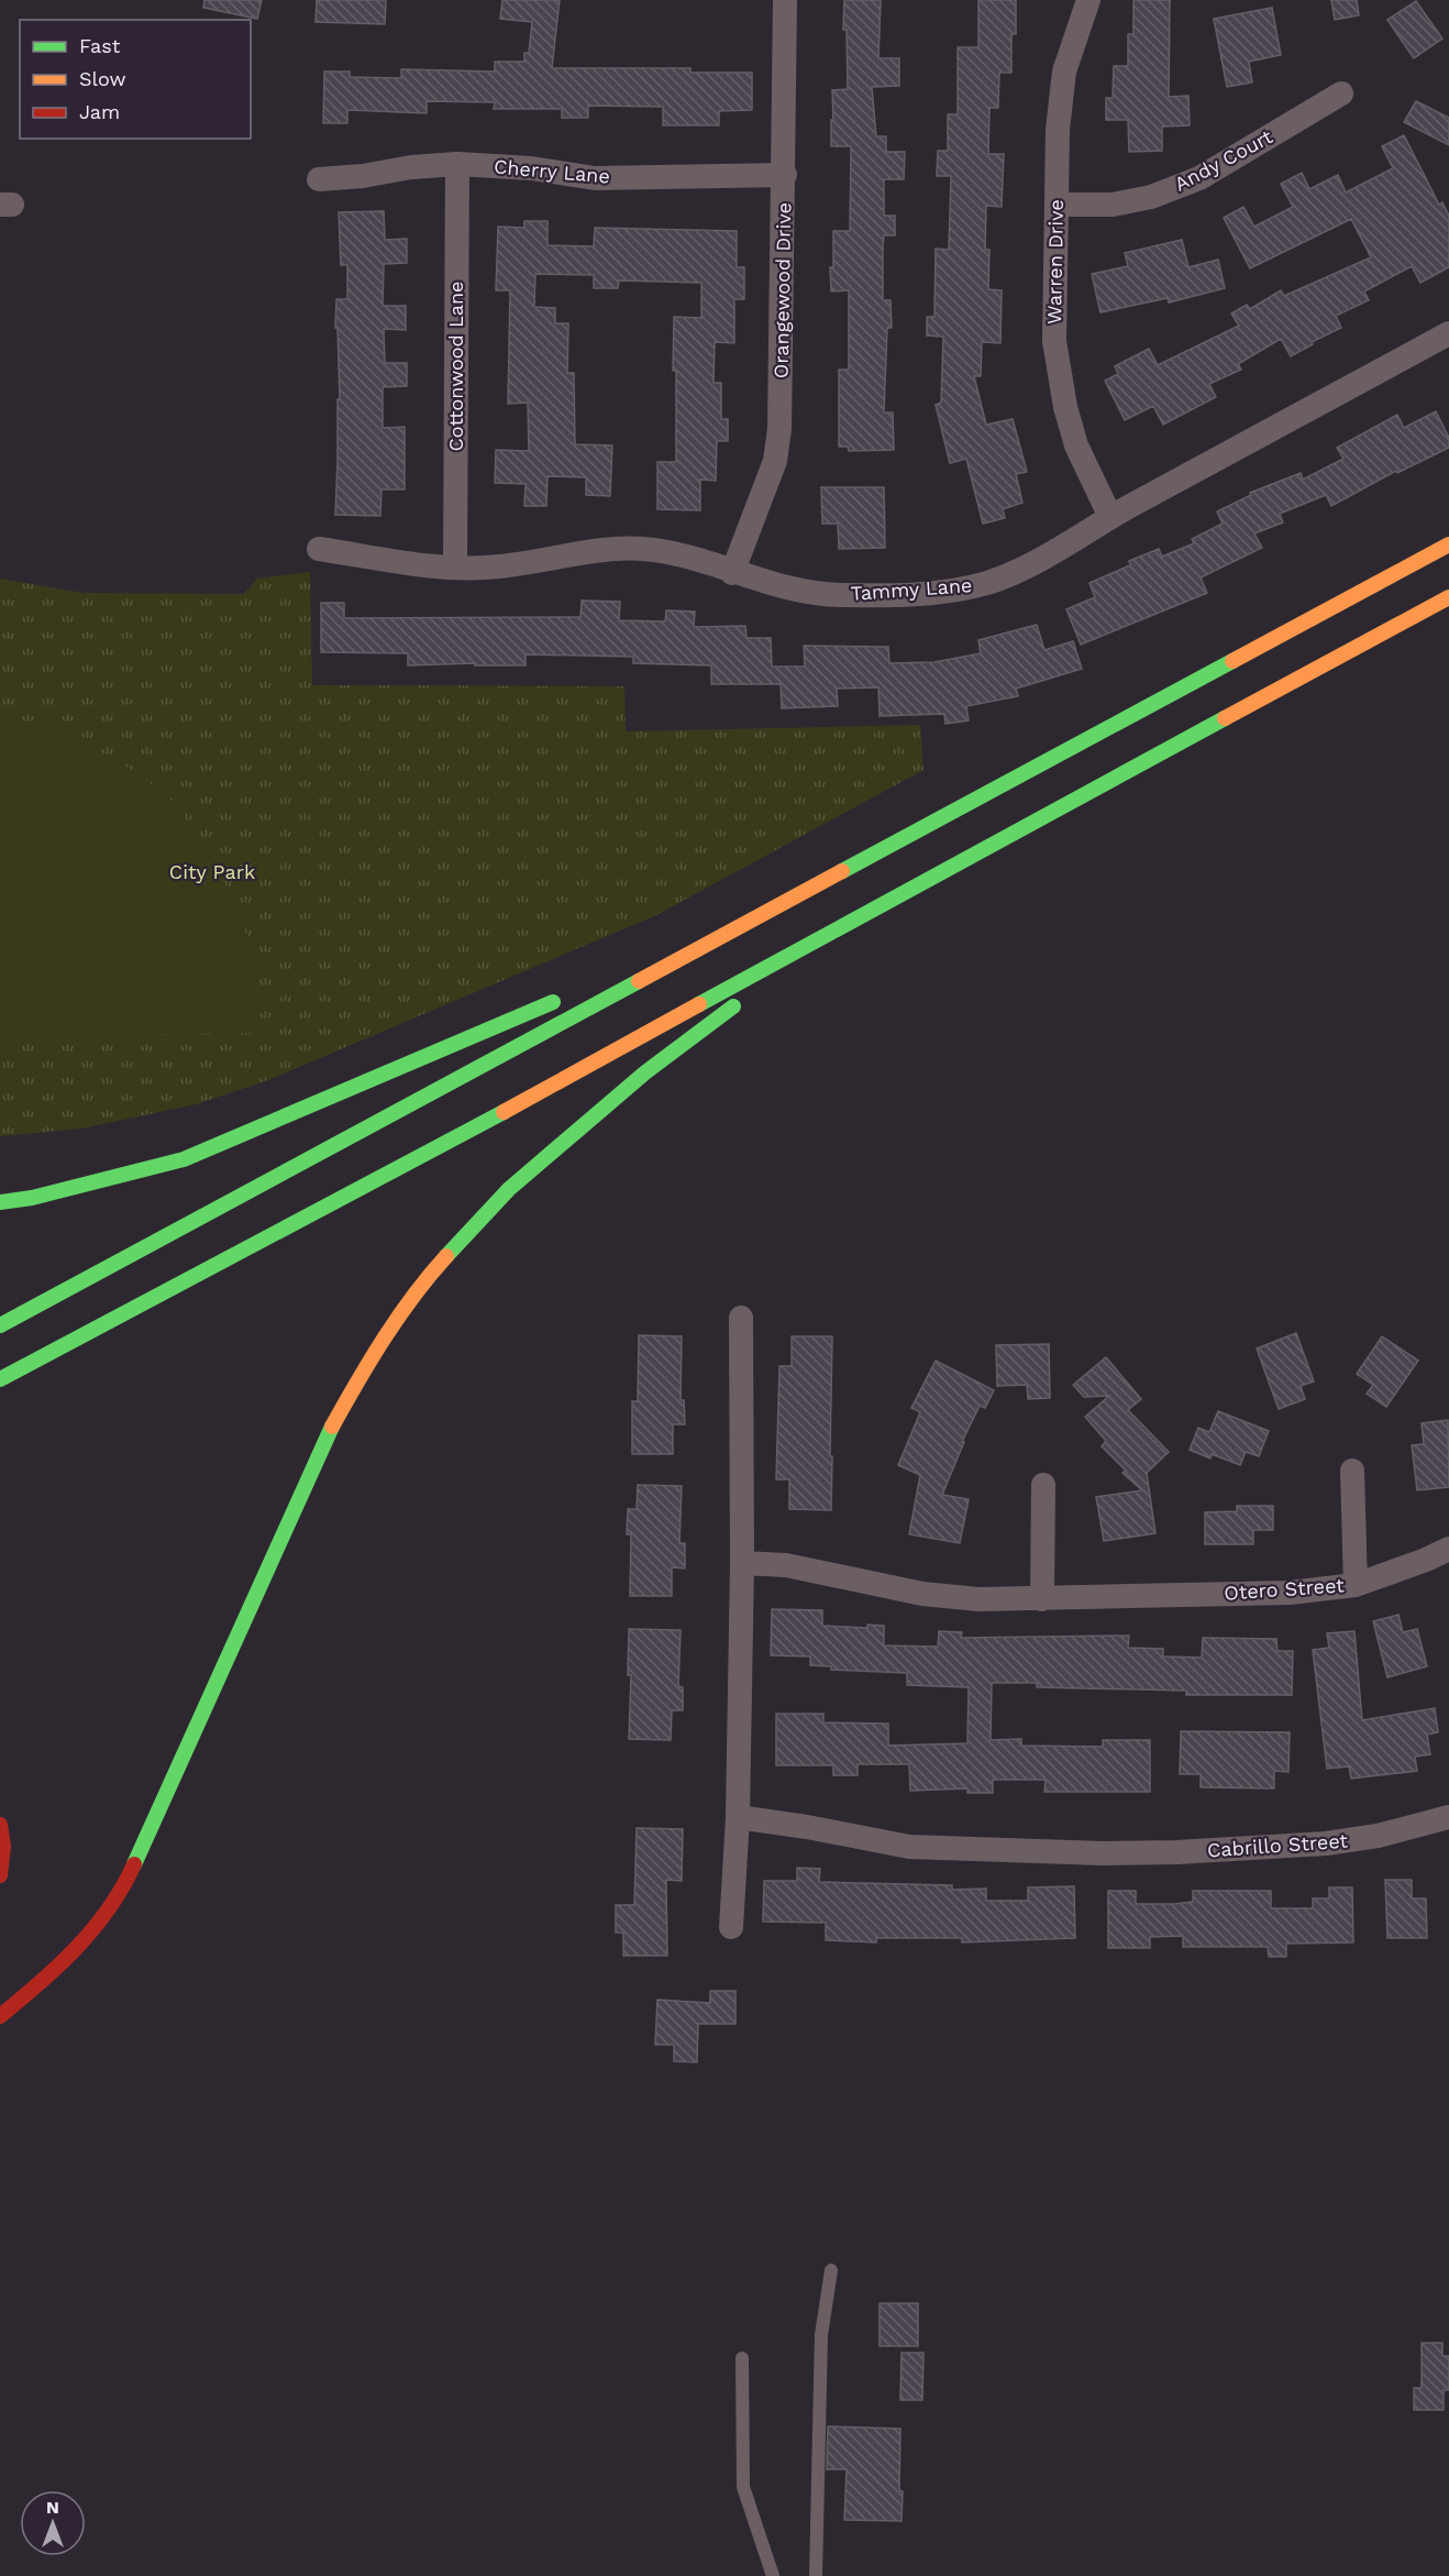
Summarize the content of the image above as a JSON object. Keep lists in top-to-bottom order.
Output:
{
  "streets": {
    "street": [
      "Andy Court",
      "Cherry Lane",
      "Warren Drive",
      "Orangewood Drive",
      "Cottonwood Lane",
      "Tammy Lane",
      "Otero Street",
      "Cabrillo Street"
    ]
  },
  "crossings": [
    ["Andy Court", "Warren Drive"],
    ["Cherry Lane", "Orangewood Drive"],
    ["Cherry Lane", "Cottonwood Lane"],
    ["Warren Drive", "Tammy Lane"],
    ["Orangewood Drive", "Tammy Lane"],
    ["Cottonwood Lane", "Tammy Lane"]
  ],
  "parks": ["City Park"],
  "legend": ["Fast", "Slow", "Jam"],
  "north": "top"
}
